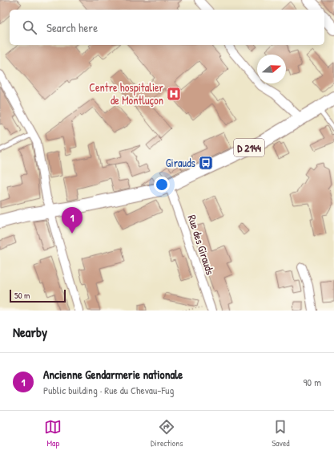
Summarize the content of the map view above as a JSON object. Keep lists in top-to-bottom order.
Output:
{
  "streets": {
    "main road": ["D 2144"],
    "street": ["Rue des Girauds"]
  },
  "crossings": [
    ["D 2144", "Rue des Girauds"]
  ],
  "places": {
    "hospital": ["Centre hospitalier de Montluçon"],
    "bus stop": ["Girauds"]
  },
  "scale_bar": "50 m",
  "north": "right",
  "page": {
    "search": "Search here",
    "pins": "1",
    "scale": "50 m",
    "heading": "Nearby",
    "list": [
      {
        "mark": "1",
        "name": "Ancienne Gendarmerie nationale",
        "note": "Public building · Rue du Chevau-Fug",
        "value": "90 m"
      }
    ],
    "nav": ["Map", "Directions", "Saved"]
  }
}
